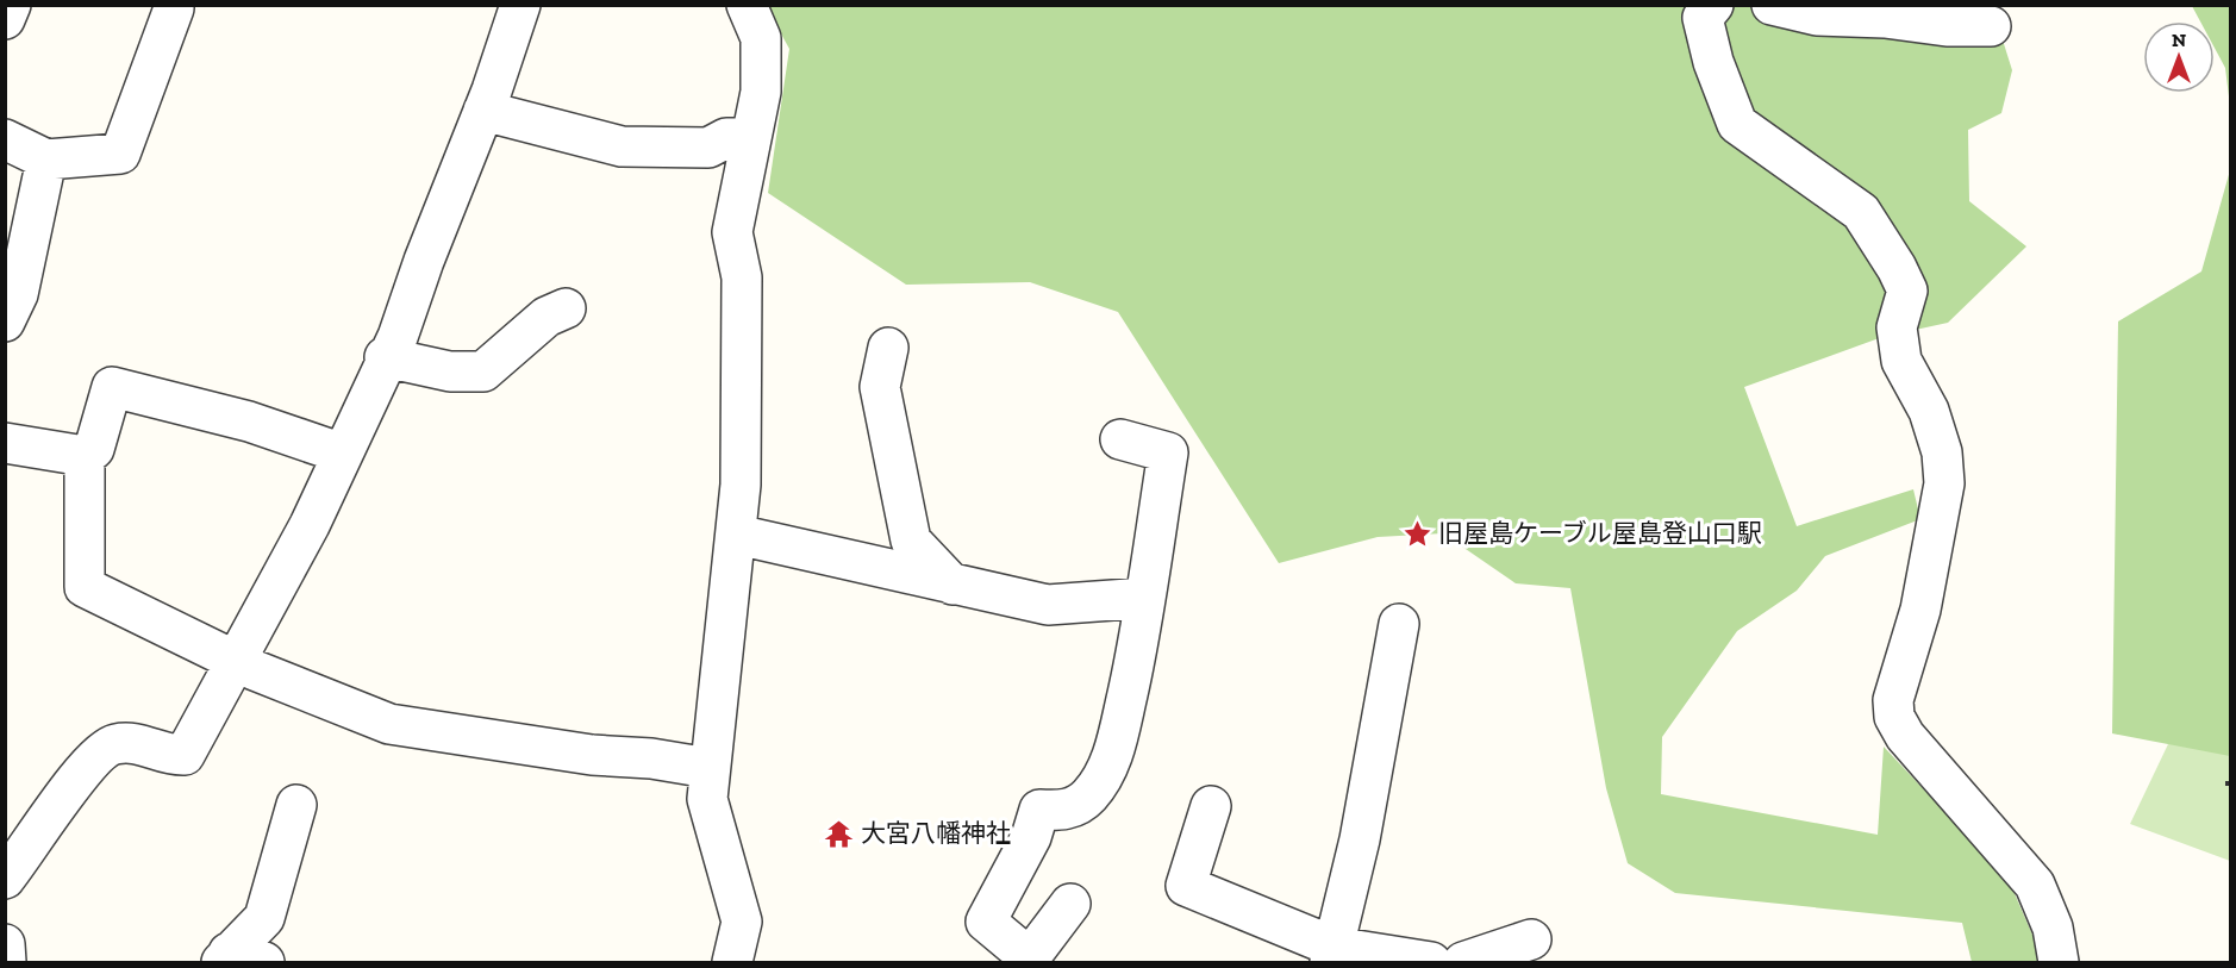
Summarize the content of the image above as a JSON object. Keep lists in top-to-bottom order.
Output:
{
  "places": {
    "place": ["旧屋島ケーブル屋島登山口駅"],
    "temple": ["大宮八幡神社"]
  },
  "north": "top"
}
